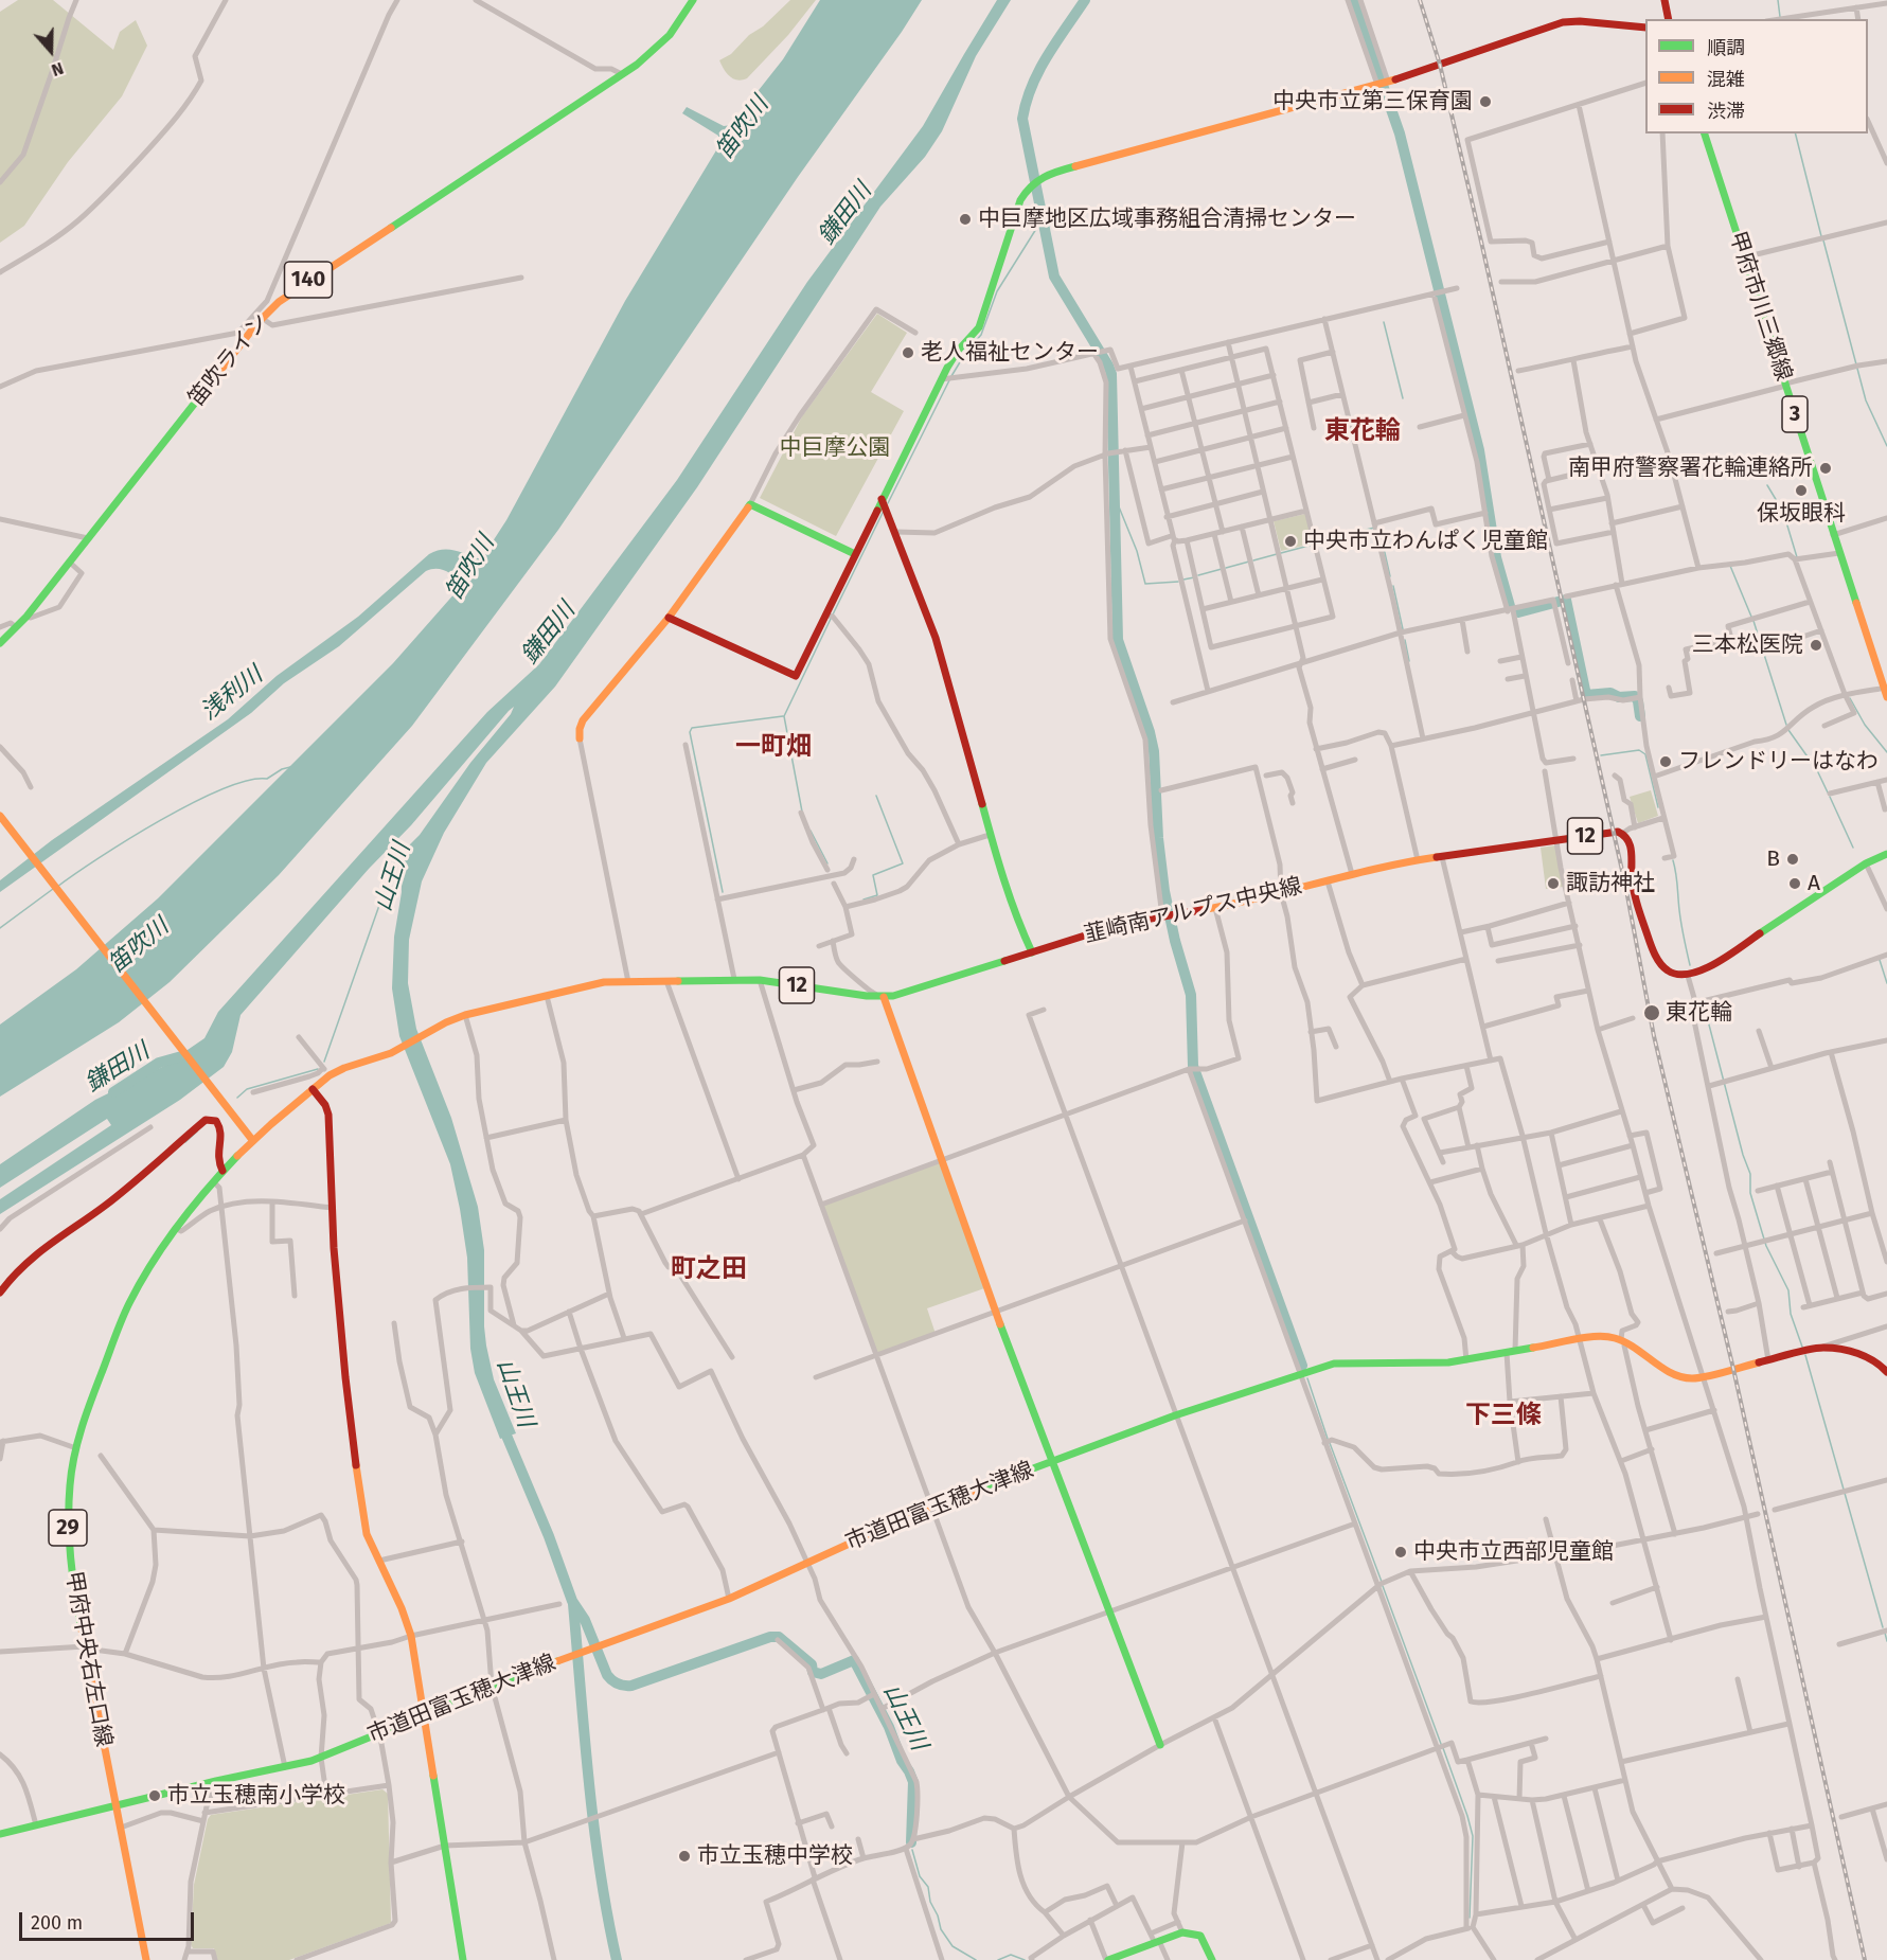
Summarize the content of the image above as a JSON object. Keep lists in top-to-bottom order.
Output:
{
  "streets": {
    "main road": [
      "140",
      "甲府市川三郷線",
      "笛吹ライン",
      "3",
      "12",
      "韮崎南アルプス中央線",
      "市道田富玉穂大津線",
      "29",
      "甲府中央右左口線"
    ]
  },
  "crossings": [
    ["12", "韮崎南アルプス中央線"],
    ["韮崎南アルプス中央線", "甲府中央右左口線"],
    ["市道田富玉穂大津線", "甲府中央右左口線"]
  ],
  "districts": [
    "東花輪",
    "一町畑",
    "町之田",
    "下三條"
  ],
  "water": [
    "笛吹川",
    "鎌田川",
    "浅利川",
    "山王川"
  ],
  "parks": ["中巨摩公園"],
  "places": [
    "中央市立第三保育園",
    "中巨摩地区広域事務組合清掃センター",
    "老人福祉センター",
    "南甲府警察署花輪連絡所",
    "保坂眼科",
    "中央市立わんぱく児童館",
    "三本松医院",
    "フレンドリーはなわ",
    "B",
    "諏訪神社",
    "A",
    "東花輪",
    "中央市立西部児童館",
    "市立玉穂南小学校",
    "市立玉穂中学校"
  ],
  "legend": ["順調", "混雑", "渋滞"],
  "scale_bar": "200 m",
  "north": "bottom"
}
